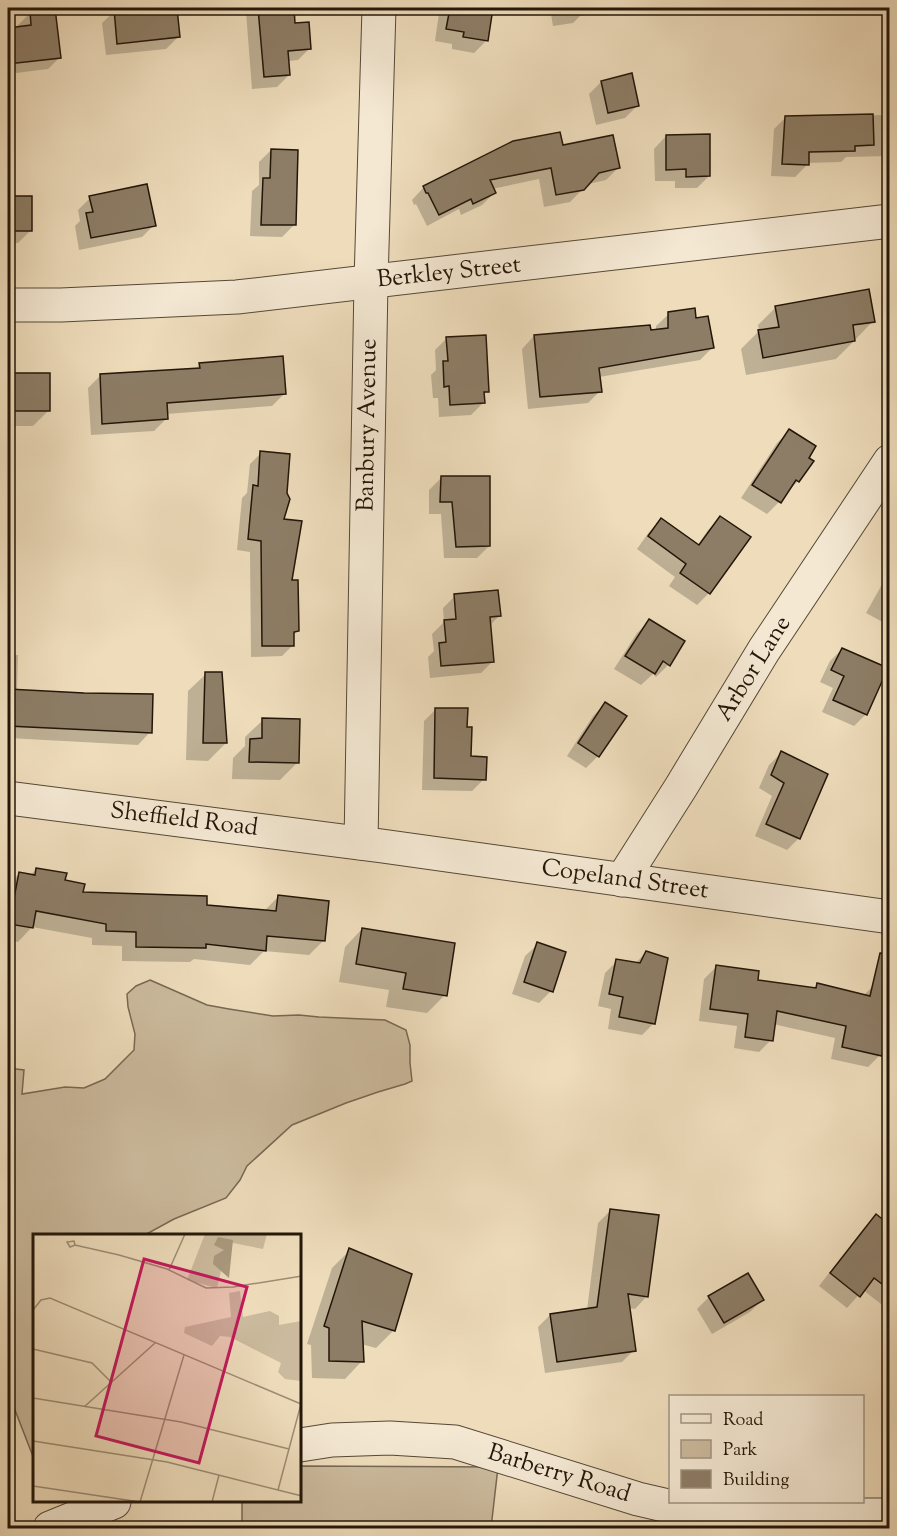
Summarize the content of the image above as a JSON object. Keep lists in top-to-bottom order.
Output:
{
  "streets": {
    "street": [
      "Berkley Street",
      "Banbury Avenue",
      "Arbor Lane",
      "Sheffield Road",
      "Copeland Street",
      "Barberry Road"
    ]
  },
  "crossings": [
    ["Berkley Street", "Banbury Avenue"],
    ["Banbury Avenue", "Sheffield Road"],
    ["Banbury Avenue", "Copeland Street"],
    ["Arbor Lane", "Copeland Street"],
    ["Sheffield Road", "Copeland Street"]
  ],
  "legend": ["Road", "Park", "Building"]
}
